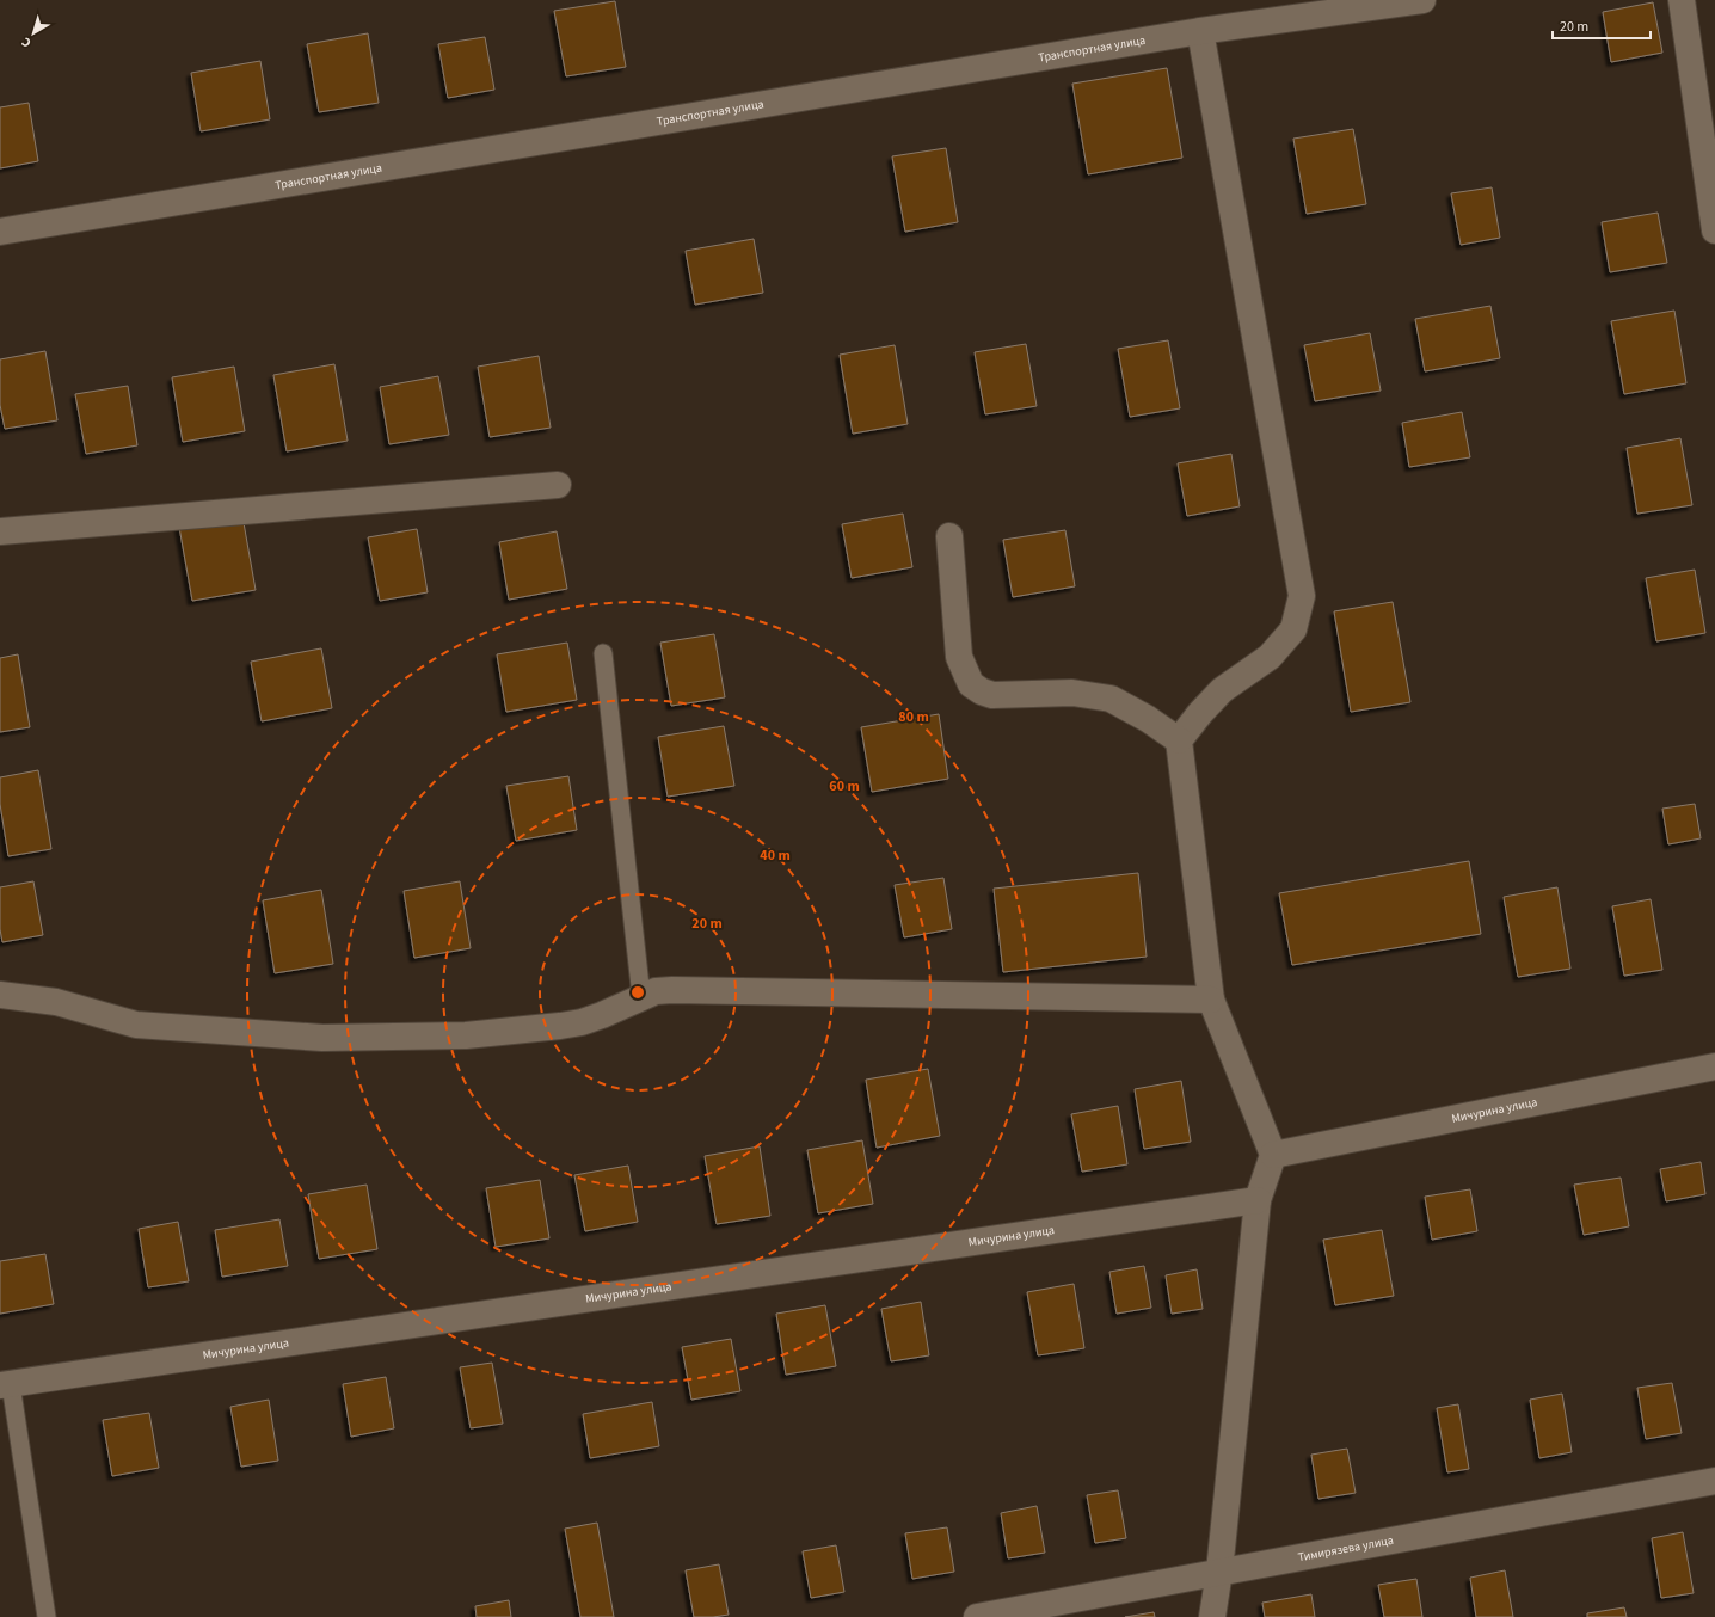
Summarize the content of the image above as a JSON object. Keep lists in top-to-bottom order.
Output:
{
  "streets": {
    "street": ["Транспортная улица", "Мичурина улица", "Тимирязева улица"]
  },
  "scale_bar": "20 m",
  "north": "bottom left",
  "rings": [
    "80 m",
    "60 m",
    "40 m",
    "20 m"
  ]
}
